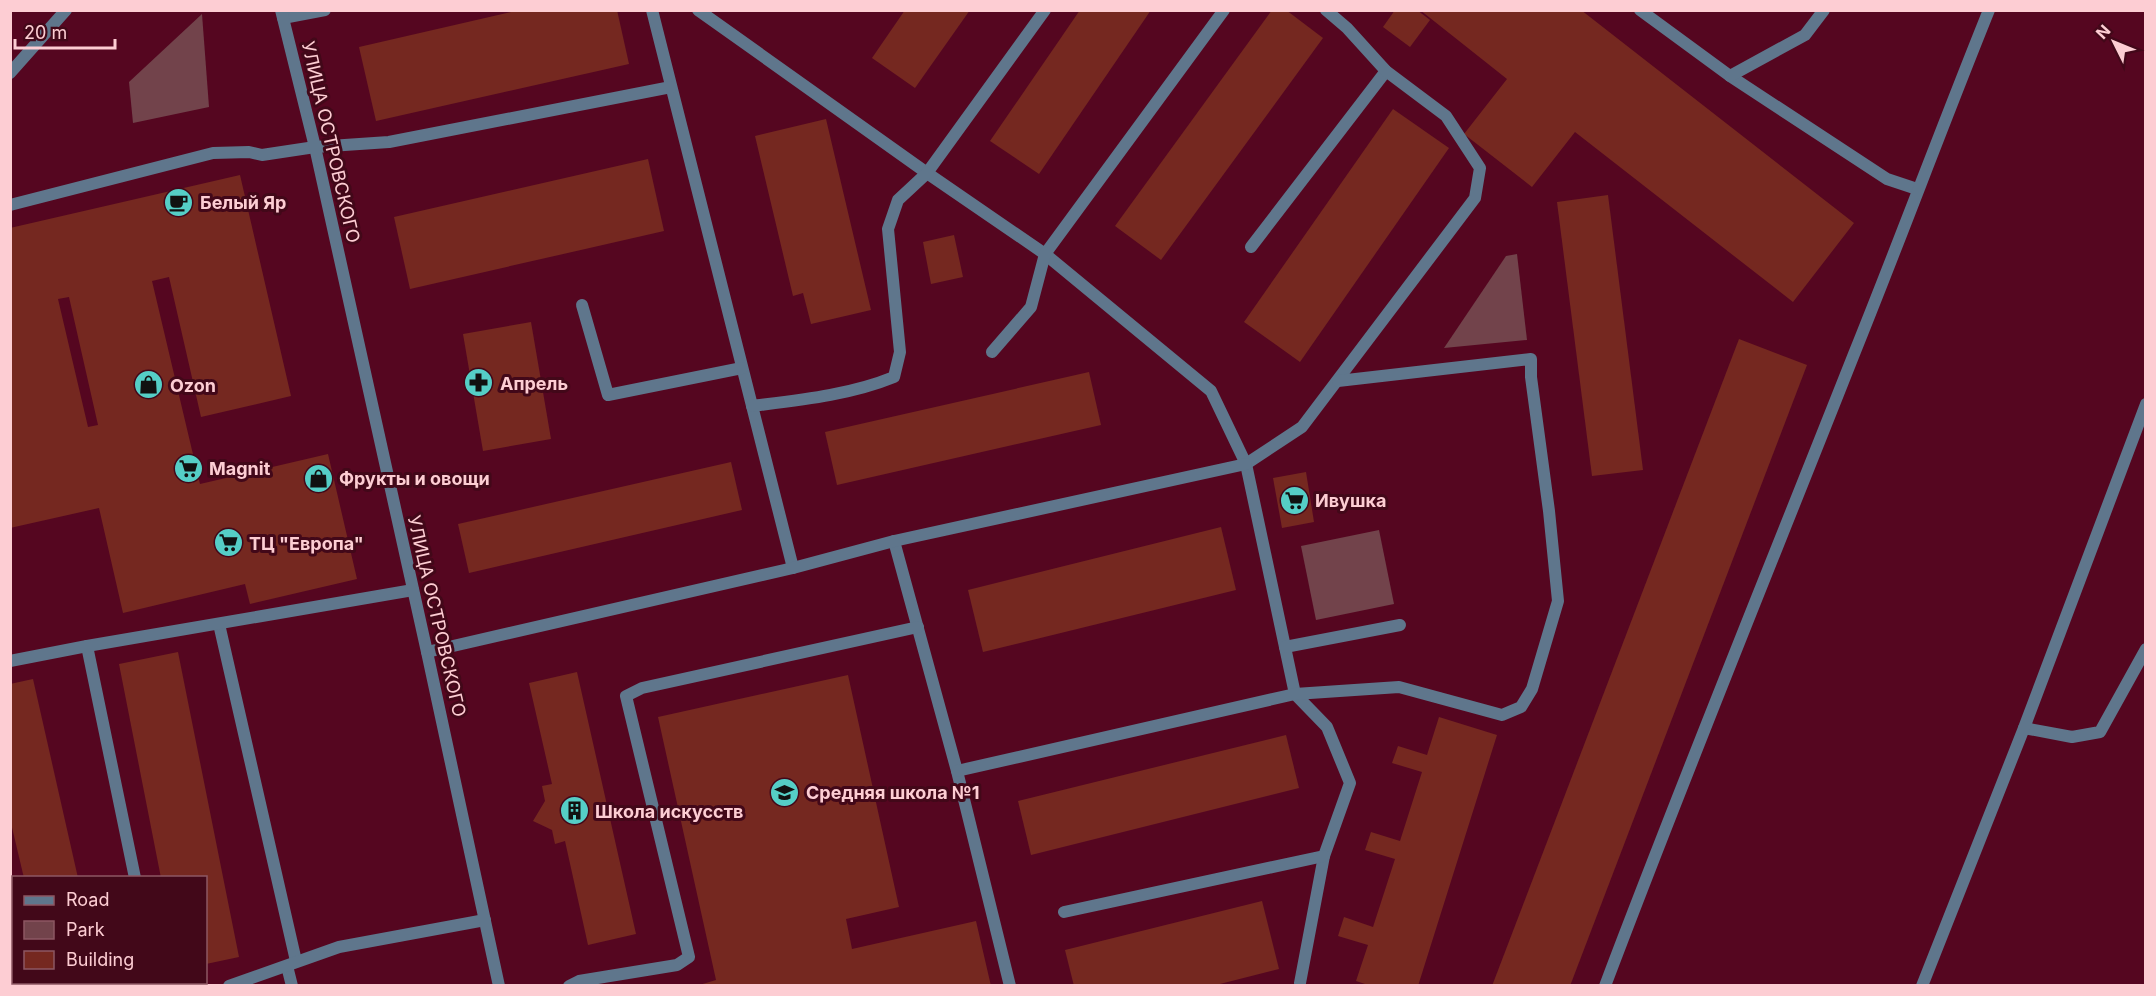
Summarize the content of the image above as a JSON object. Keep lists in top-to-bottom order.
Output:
{
  "streets": {
    "street": ["УЛИЦА ОСТРОВСКОГО"]
  },
  "places": {
    "cafe": ["Белый Яр"],
    "pharmacy": ["Апрель"],
    "shop": ["Ozon", "Фрукты и овощи"],
    "supermarket": ["Magnit", "Ивушка", "ТЦ \"Европа\""],
    "school or university": ["Средняя школа №1"],
    "building": ["Школа искусств"]
  },
  "legend": ["Road", "Park", "Building"],
  "scale_bar": "20 m",
  "north": "top left"
}
